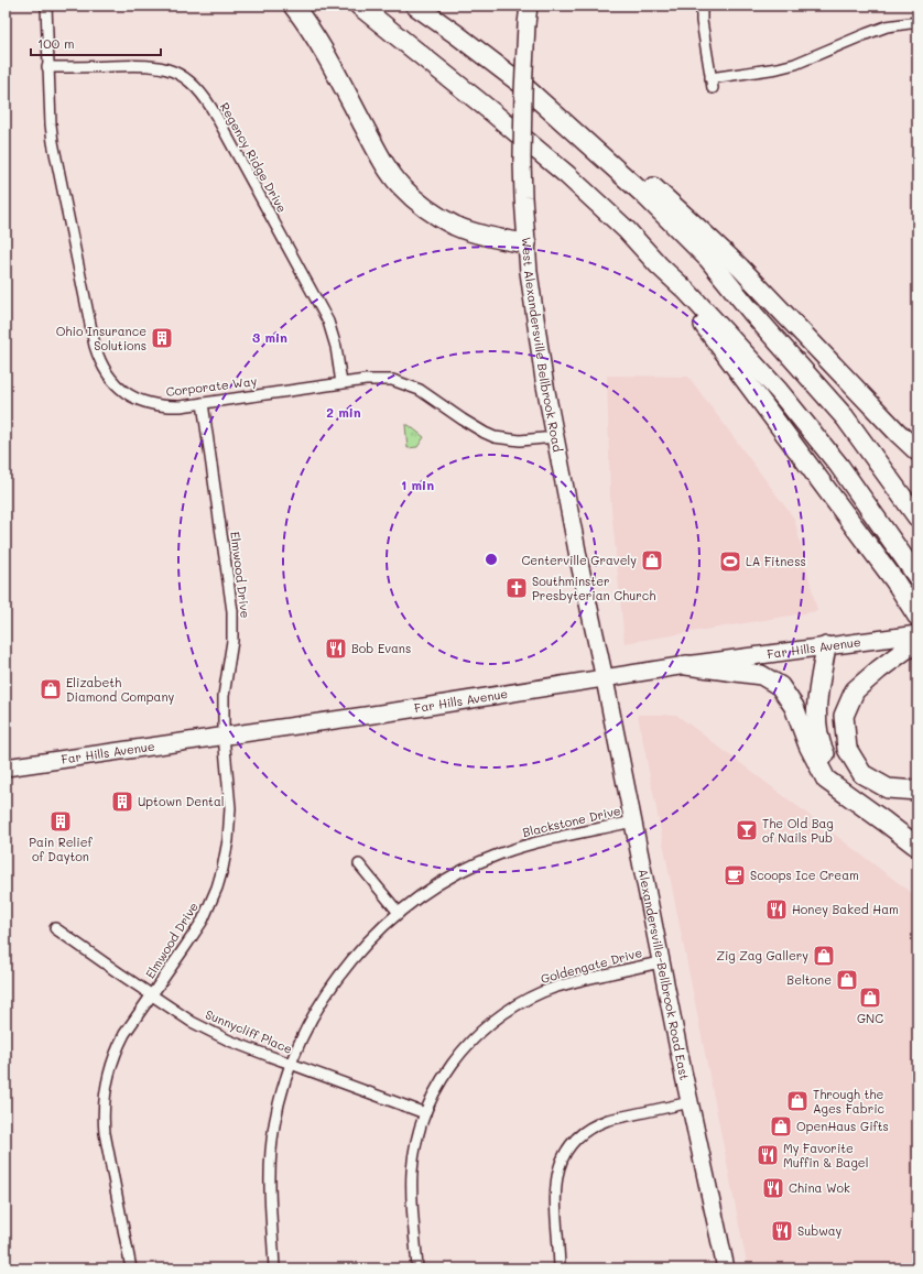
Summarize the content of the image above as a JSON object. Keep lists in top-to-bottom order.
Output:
{
  "streets": {
    "main road": ["West Alexandersville Bellbrook Road", "Far Hills Avenue", "Alexandersville-Bellbrook Road East"],
    "street": [
      "Regency Ridge Drive",
      "Corporate Way",
      "Elmwood Drive",
      "Blackstone Drive",
      "Goldengate Drive",
      "Sunnycliff Place"
    ]
  },
  "crossings": [
    ["Regency Ridge Drive", "Corporate Way"],
    ["West Alexandersville Bellbrook Road", "Corporate Way"],
    ["West Alexandersville Bellbrook Road", "Far Hills Avenue"],
    ["West Alexandersville Bellbrook Road", "Alexandersville-Bellbrook Road East"],
    ["Corporate Way", "Elmwood Drive"],
    ["Elmwood Drive", "Far Hills Avenue"],
    ["Elmwood Drive", "Sunnycliff Place"],
    ["Far Hills Avenue", "Alexandersville-Bellbrook Road East"],
    ["Blackstone Drive", "Alexandersville-Bellbrook Road East"],
    ["Blackstone Drive", "Sunnycliff Place"],
    ["Goldengate Drive", "Alexandersville-Bellbrook Road East"],
    ["Goldengate Drive", "Sunnycliff Place"]
  ],
  "places": {
    "building": ["Ohio Insurance Solutions", "Uptown Dental", "Pain Relief of Dayton"],
    "shop": [
      "Centerville Gravely",
      "Elizabeth Diamond Company",
      "Zig Zag Gallery",
      "Beltone",
      "GNC",
      "Through the Ages Fabric",
      "OpenHaus Gifts"
    ],
    "sports": ["LA Fitness"],
    "church": ["Southminster Presbyterian Church"],
    "restaurant": [
      "Bob Evans",
      "Honey Baked Ham",
      "My Favorite Muffin & Bagel",
      "China Wok",
      "Subway"
    ],
    "bar": ["The Old Bag of Nails Pub"],
    "cafe": ["Scoops Ice Cream"]
  },
  "scale_bar": "100 m",
  "rings": ["3 min", "2 min", "1 min"]
}
